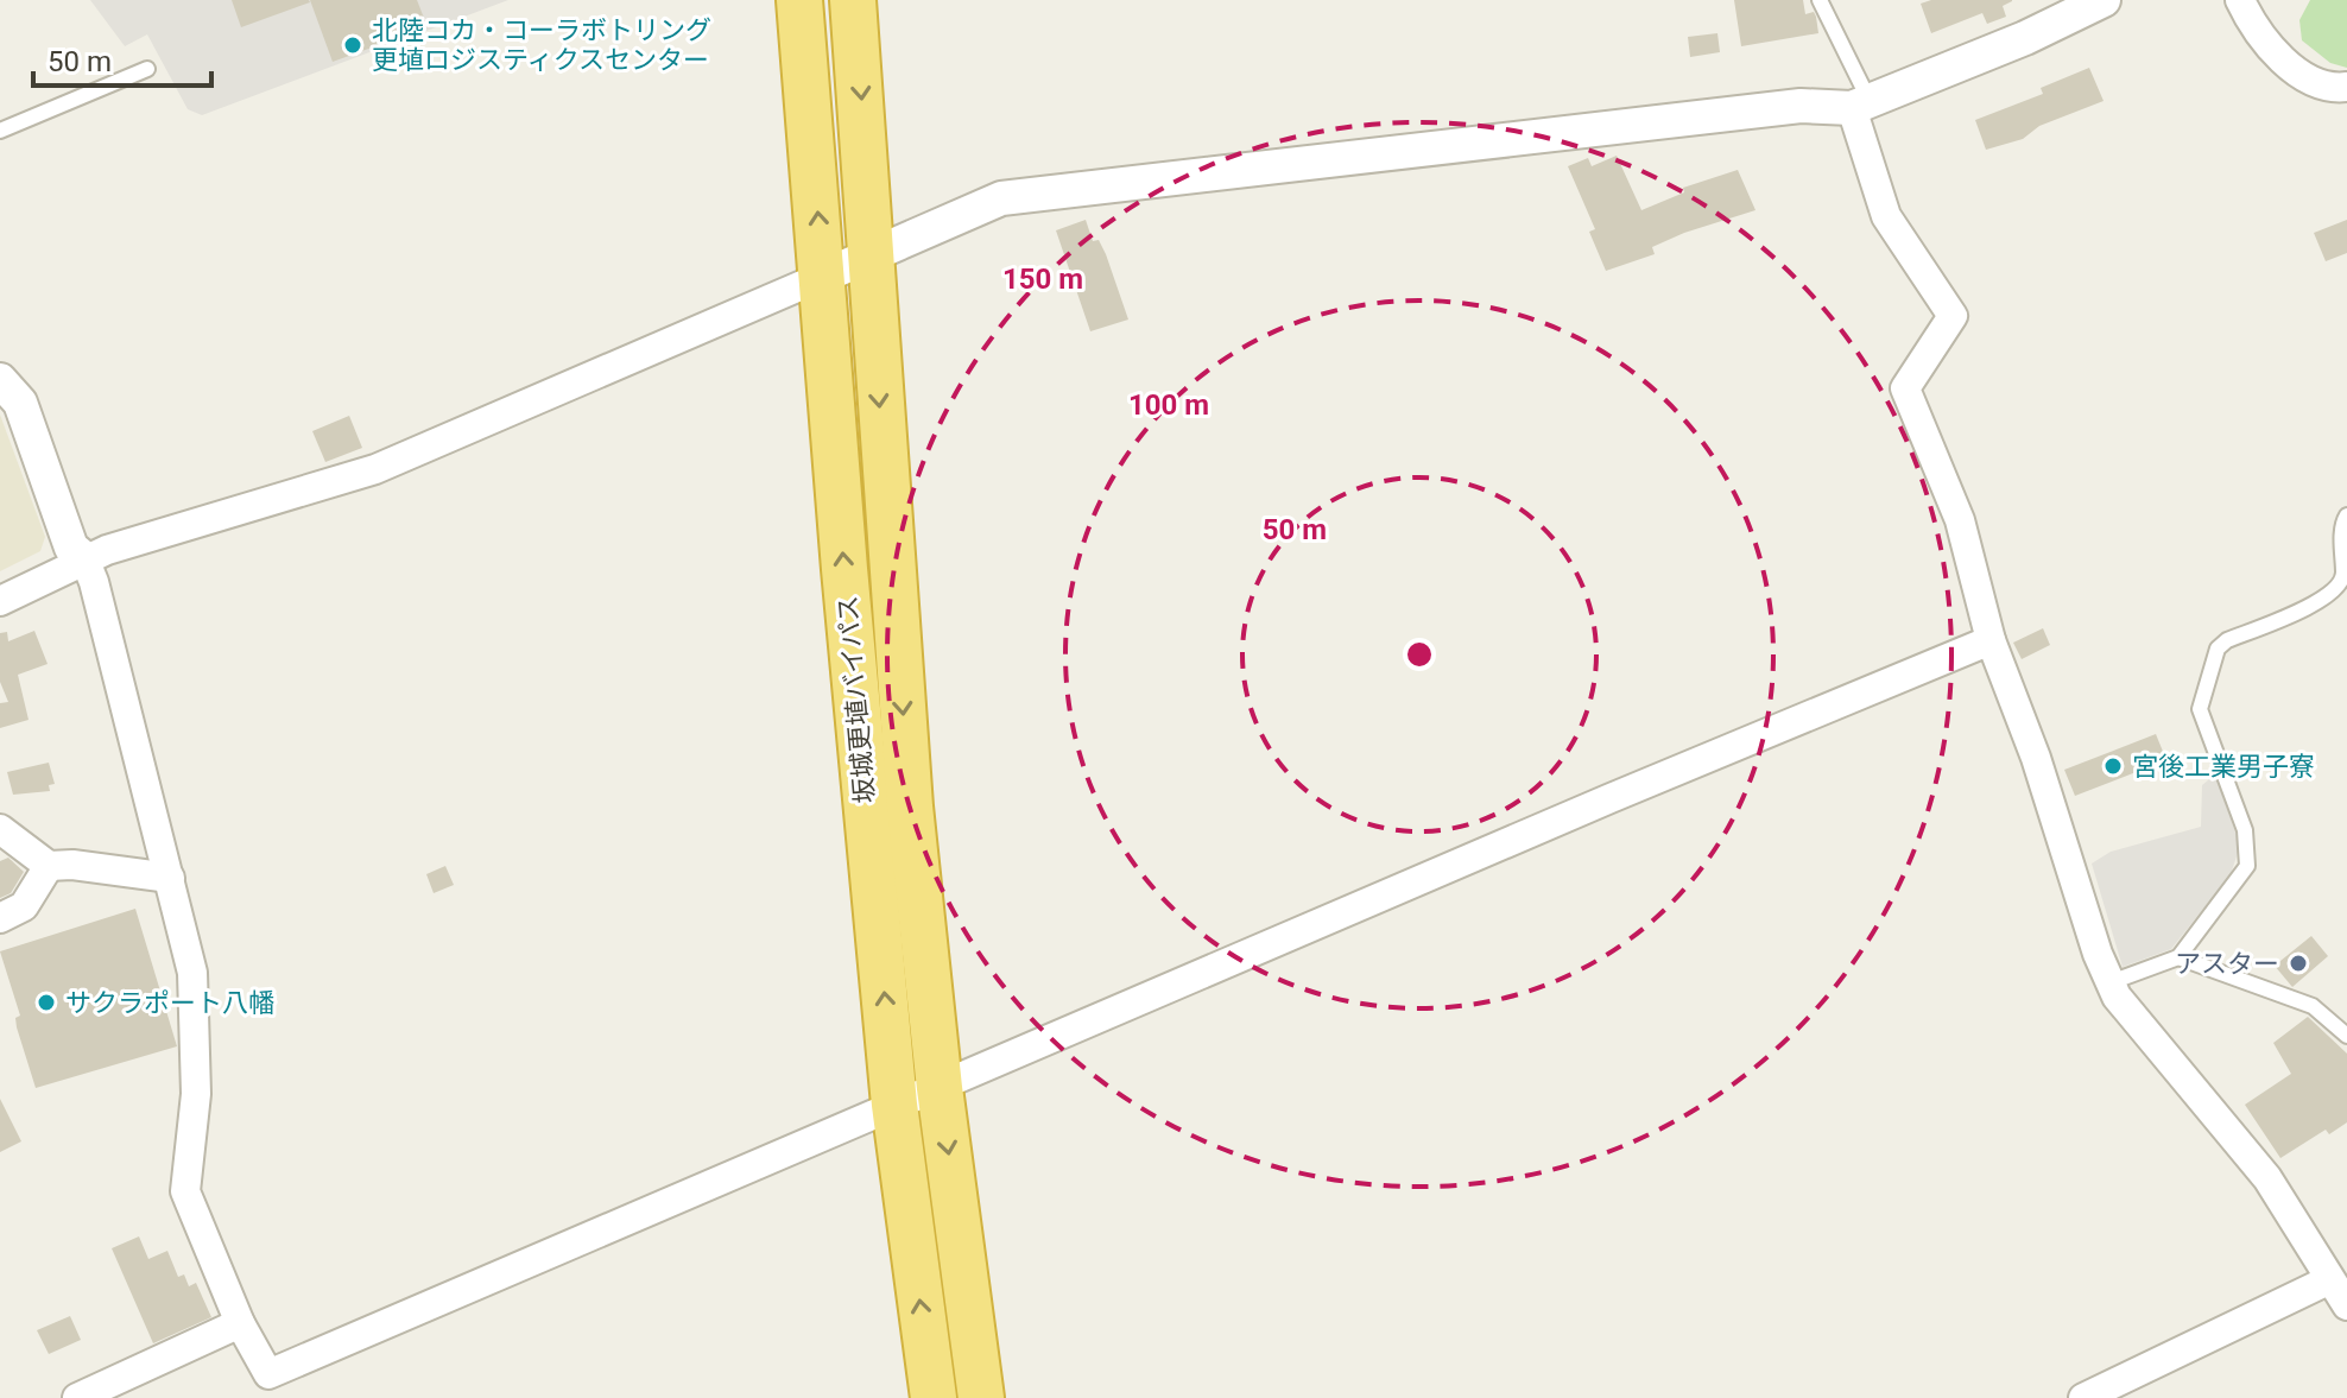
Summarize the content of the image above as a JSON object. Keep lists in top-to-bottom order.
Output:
{
  "streets": {
    "highway": ["坂城更埴バイパス"]
  },
  "places": [
    "北陸コカ・コーラボトリング 更埴ロジスティクスセンター",
    "宮後工業男子寮",
    "アスター",
    "サクラポート八幡"
  ],
  "scale_bar": "50 m",
  "rings": ["150 m", "100 m", "50 m"]
}
